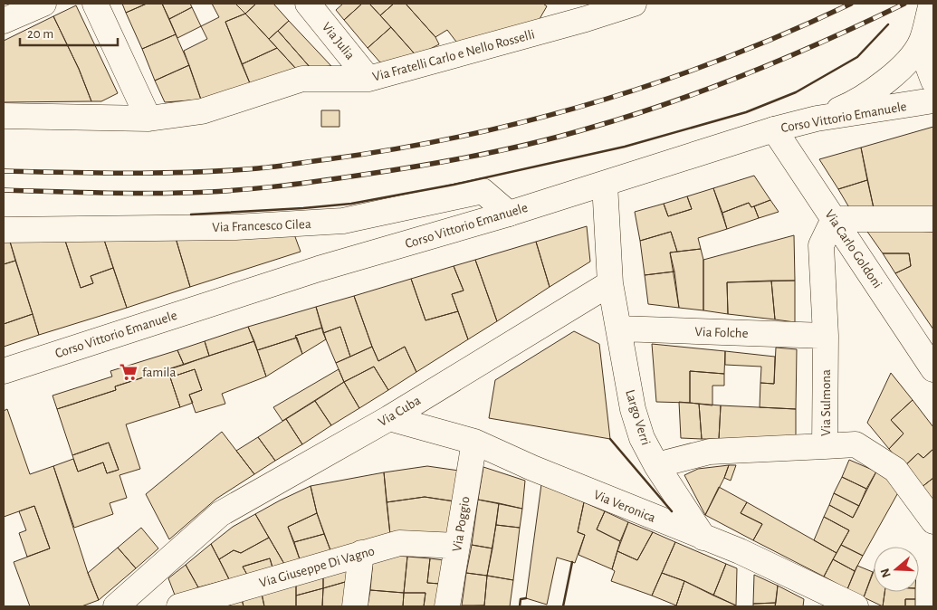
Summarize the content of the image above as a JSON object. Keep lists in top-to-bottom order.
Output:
{
  "streets": {
    "street": [
      "Via Julia",
      "Via Fratelli Carlo e Nello Rosselli",
      "Corso Vittorio Emanuele",
      "Via Francesco Cilea",
      "Via Carlo Goldoni",
      "Via Folche",
      "Via Sulmona",
      "Via Cuba",
      "Largo Verri",
      "Via Veronica",
      "Via Poggio",
      "Via Giuseppe Di Vagno"
    ]
  },
  "crossings": [
    ["Via Julia", "Via Fratelli Carlo e Nello Rosselli"],
    ["Corso Vittorio Emanuele", "Via Francesco Cilea"],
    ["Corso Vittorio Emanuele", "Via Carlo Goldoni"],
    ["Via Carlo Goldoni", "Via Sulmona"],
    ["Via Folche", "Via Sulmona"],
    ["Via Folche", "Largo Verri"],
    ["Via Sulmona", "Largo Verri"],
    ["Via Cuba", "Largo Verri"],
    ["Via Cuba", "Via Veronica"],
    ["Largo Verri", "Via Veronica"],
    ["Via Veronica", "Via Poggio"],
    ["Via Poggio", "Via Giuseppe Di Vagno"]
  ],
  "places": {
    "supermarket": ["famila"]
  },
  "scale_bar": "20 m",
  "north": "left"
}
